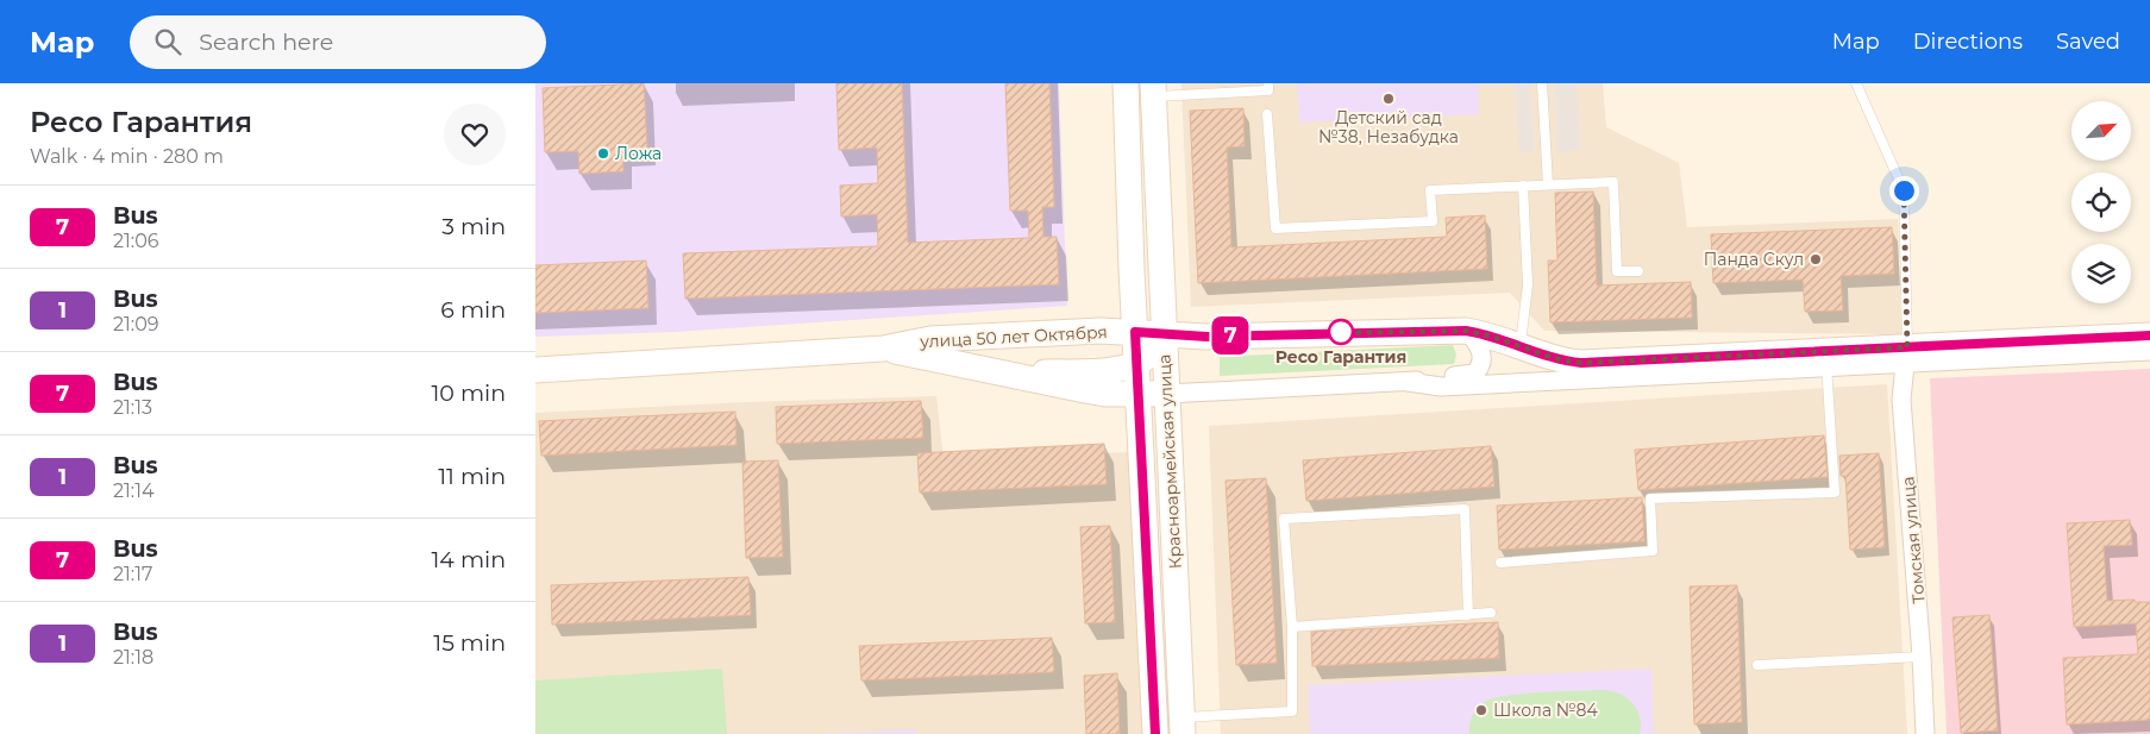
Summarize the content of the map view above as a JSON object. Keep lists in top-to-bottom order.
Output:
{
  "streets": {
    "street": ["улица 50 лет Октября", "Красноармейская улица", "Томская улица"]
  },
  "crossings": [
    ["улица 50 лет Октября", "Красноармейская улица"],
    ["улица 50 лет Октября", "Томская улица"]
  ],
  "places": [
    "Детский сад №38, Незабудка",
    "Ложа",
    "Панда Скул",
    "Ресо Гарантия",
    "Школа №84"
  ],
  "lines": ["bus line 7"],
  "north": "top right",
  "page": {
    "header": "Map",
    "search": "Search here",
    "nav": ["Map", "Directions", "Saved"],
    "heading": ["Ресо Гарантия", "Walk · 4 min · 280 m"],
    "on_map": "7",
    "list": [
      {
        "mark": "7",
        "name": "Bus",
        "note": "21:06",
        "value": "3 min"
      },
      {
        "mark": "1",
        "name": "Bus",
        "note": "21:09",
        "value": "6 min"
      },
      {
        "mark": "7",
        "name": "Bus",
        "note": "21:13",
        "value": "10 min"
      },
      {
        "mark": "1",
        "name": "Bus",
        "note": "21:14",
        "value": "11 min"
      },
      {
        "mark": "7",
        "name": "Bus",
        "note": "21:17",
        "value": "14 min"
      },
      {
        "mark": "1",
        "name": "Bus",
        "note": "21:18",
        "value": "15 min"
      }
    ]
  }
}
